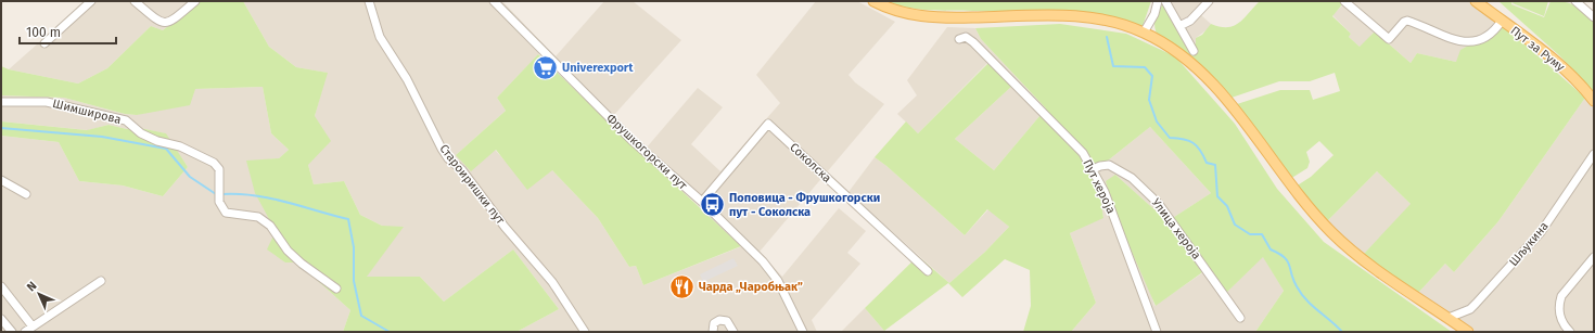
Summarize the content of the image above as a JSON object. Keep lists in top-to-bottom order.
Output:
{
  "streets": {
    "main road": ["Пут за Руму"],
    "street": [
      "Шимширова",
      "Фрушкогорски пут",
      "Соколска",
      "Староиришки пут",
      "Пут хероја",
      "Улица хероја",
      "Шљукина"
    ]
  },
  "crossings": [
    ["Фрушкогорски пут", "Соколска"],
    ["Пут хероја", "Улица хероја"]
  ],
  "places": {
    "supermarket": ["Univerexport"],
    "bus stop": ["Поповица - Фрушкогорски пут - Соколска"],
    "restaurant": ["Чарда „Чаробњак”"]
  },
  "scale_bar": "100 m",
  "north": "top left"
}
